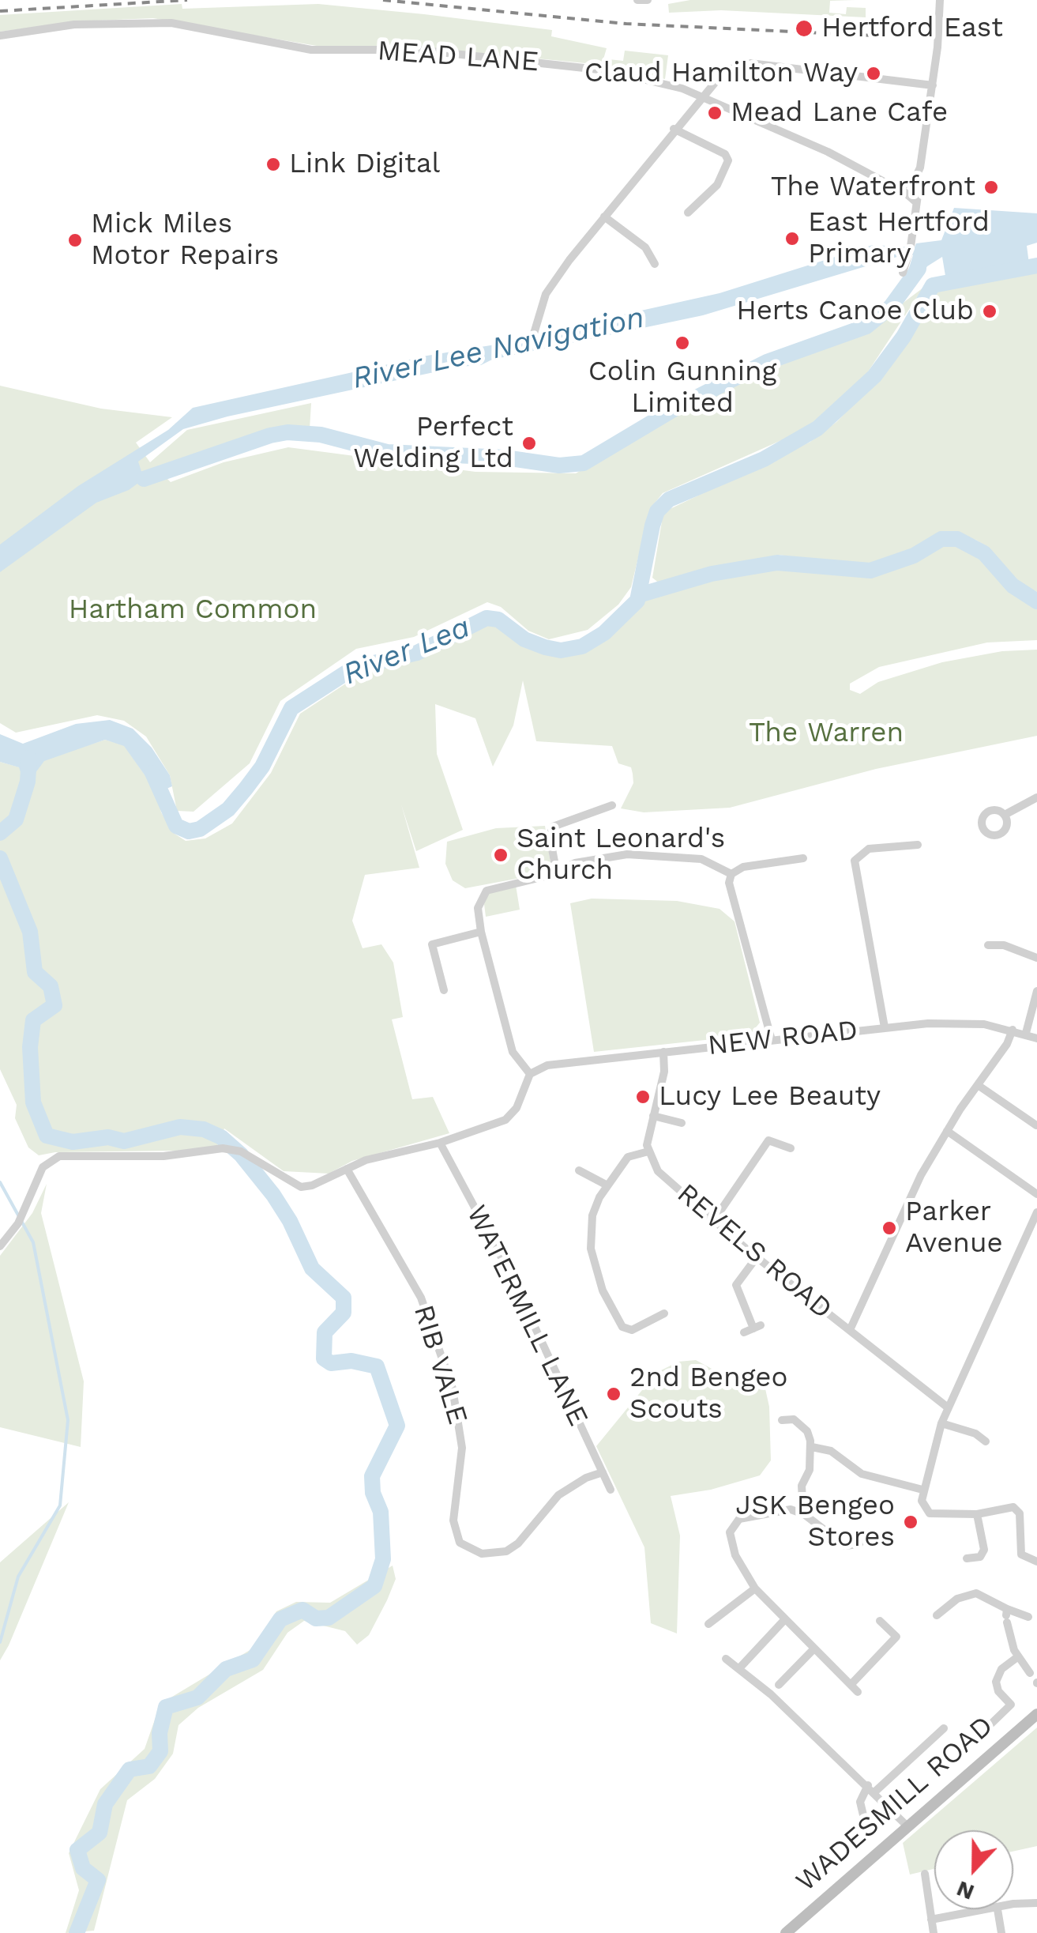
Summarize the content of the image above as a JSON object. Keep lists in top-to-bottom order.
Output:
{
  "streets": {
    "main road": ["WADESMILL ROAD"],
    "street": [
      "MEAD LANE",
      "NEW ROAD",
      "REVELS ROAD",
      "WATERMILL LANE",
      "RIB VALE"
    ]
  },
  "crossings": [
    ["WATERMILL LANE", "RIB VALE"]
  ],
  "water": ["River Lee Navigation", "River Lea"],
  "parks": ["Hartham Common", "The Warren"],
  "places": [
    "Hertford East",
    "Claud Hamilton Way",
    "Mead Lane Cafe",
    "Link Digital",
    "The Waterfront",
    "East Hertford Primary",
    "Mick Miles Motor Repairs",
    "Herts Canoe Club",
    "Colin Gunning Limited",
    "Perfect Welding Ltd",
    "Saint Leonard's Church",
    "Lucy Lee Beauty",
    "Parker Avenue",
    "2nd Bengeo Scouts",
    "JSK Bengeo Stores"
  ],
  "north": "bottom"
}
